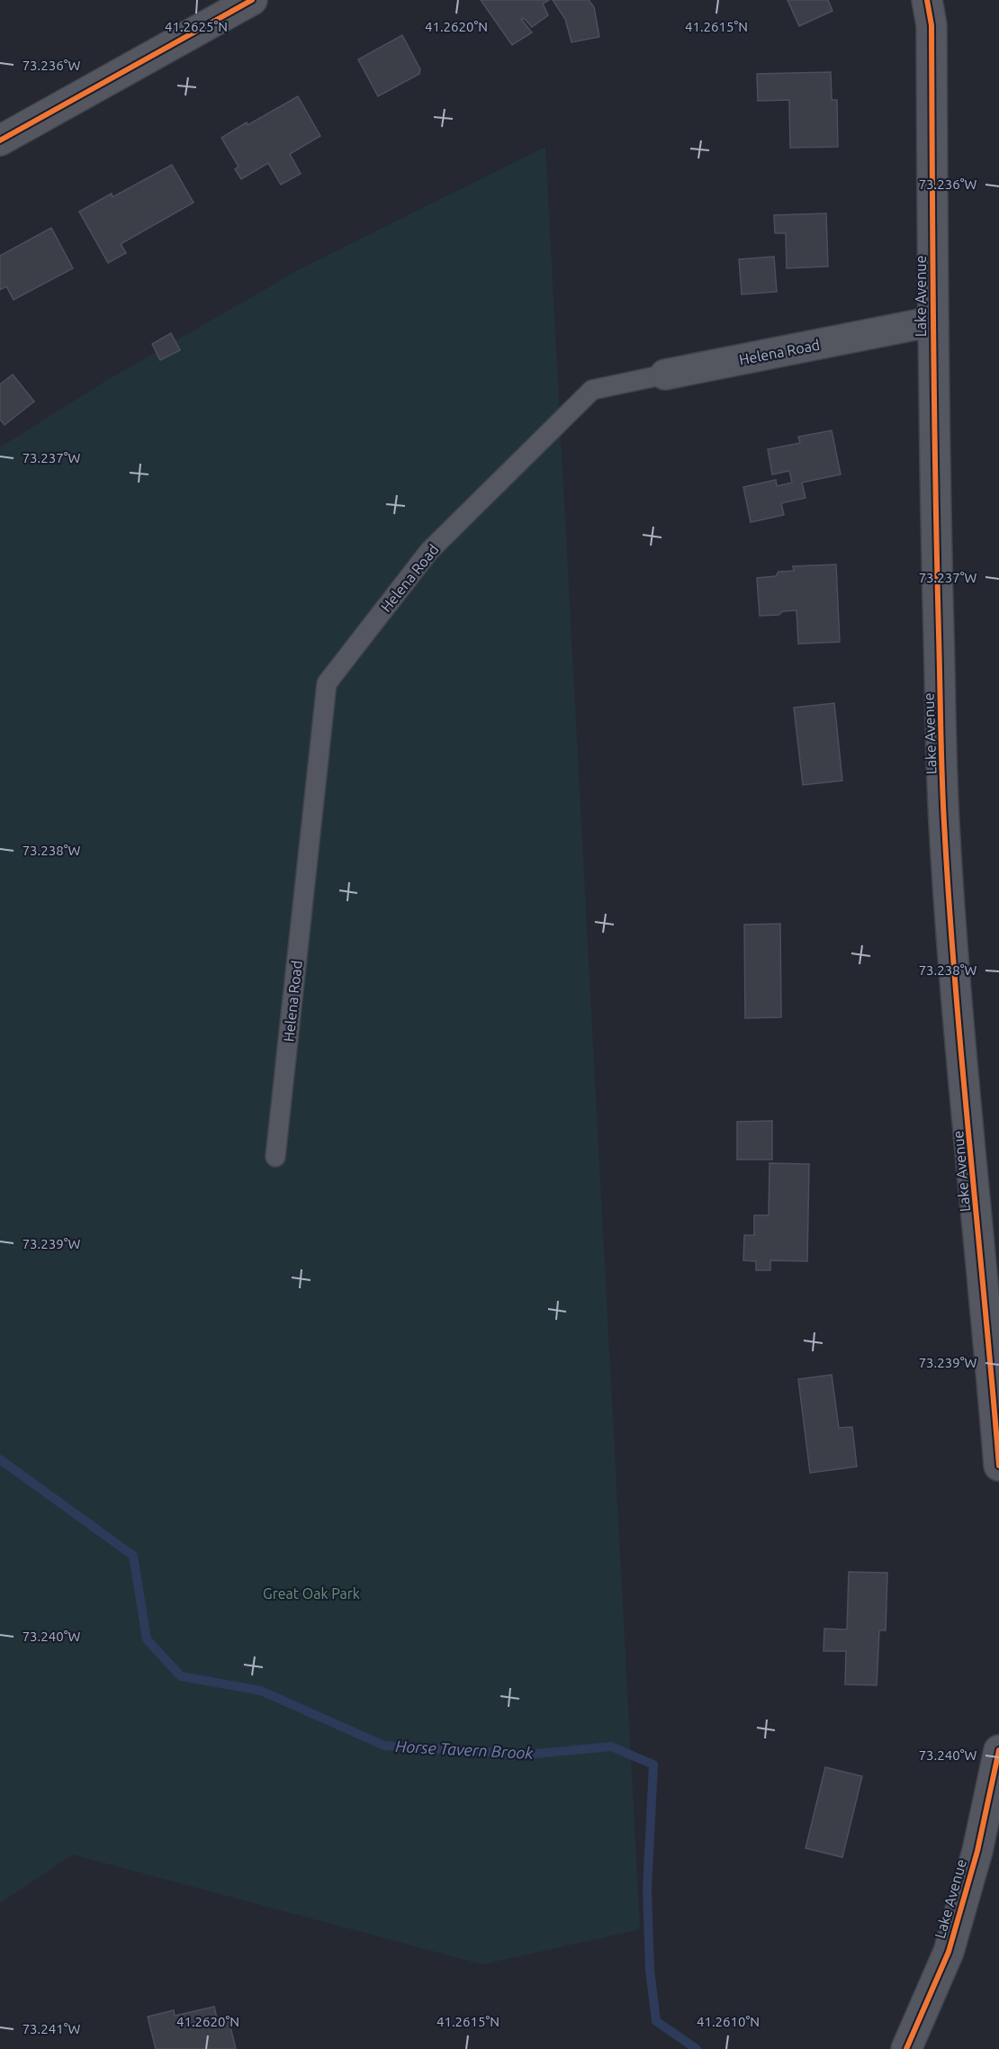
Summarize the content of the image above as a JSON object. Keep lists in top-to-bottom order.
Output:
{
  "streets": {
    "street": ["Lake Avenue", "Helena Road"]
  },
  "crossings": [
    ["Lake Avenue", "Helena Road"]
  ],
  "water": ["Horse Tavern Brook"],
  "parks": ["Great Oak Park"],
  "coordinates": [
    "41.2625°N",
    "41.2620°N",
    "41.2615°N",
    "73.236°W",
    "73.237°W",
    "73.238°W",
    "73.239°W",
    "73.240°W",
    "41.2610°N",
    "73.241°W"
  ]
}
